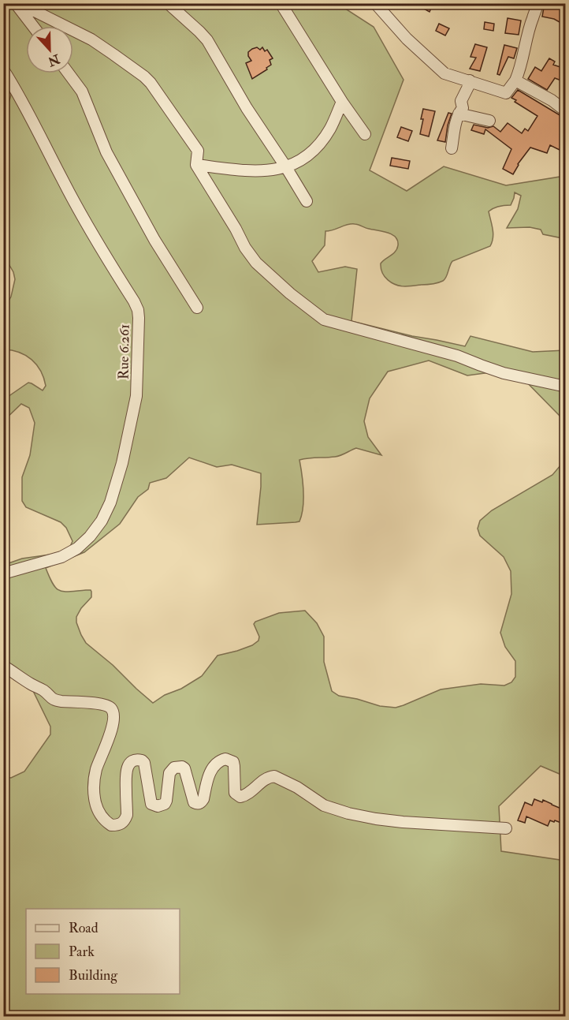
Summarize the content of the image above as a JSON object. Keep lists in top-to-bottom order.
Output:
{
  "streets": {
    "street": ["Rue 6.261"]
  },
  "legend": ["Road", "Park", "Building"],
  "north": "bottom"
}
